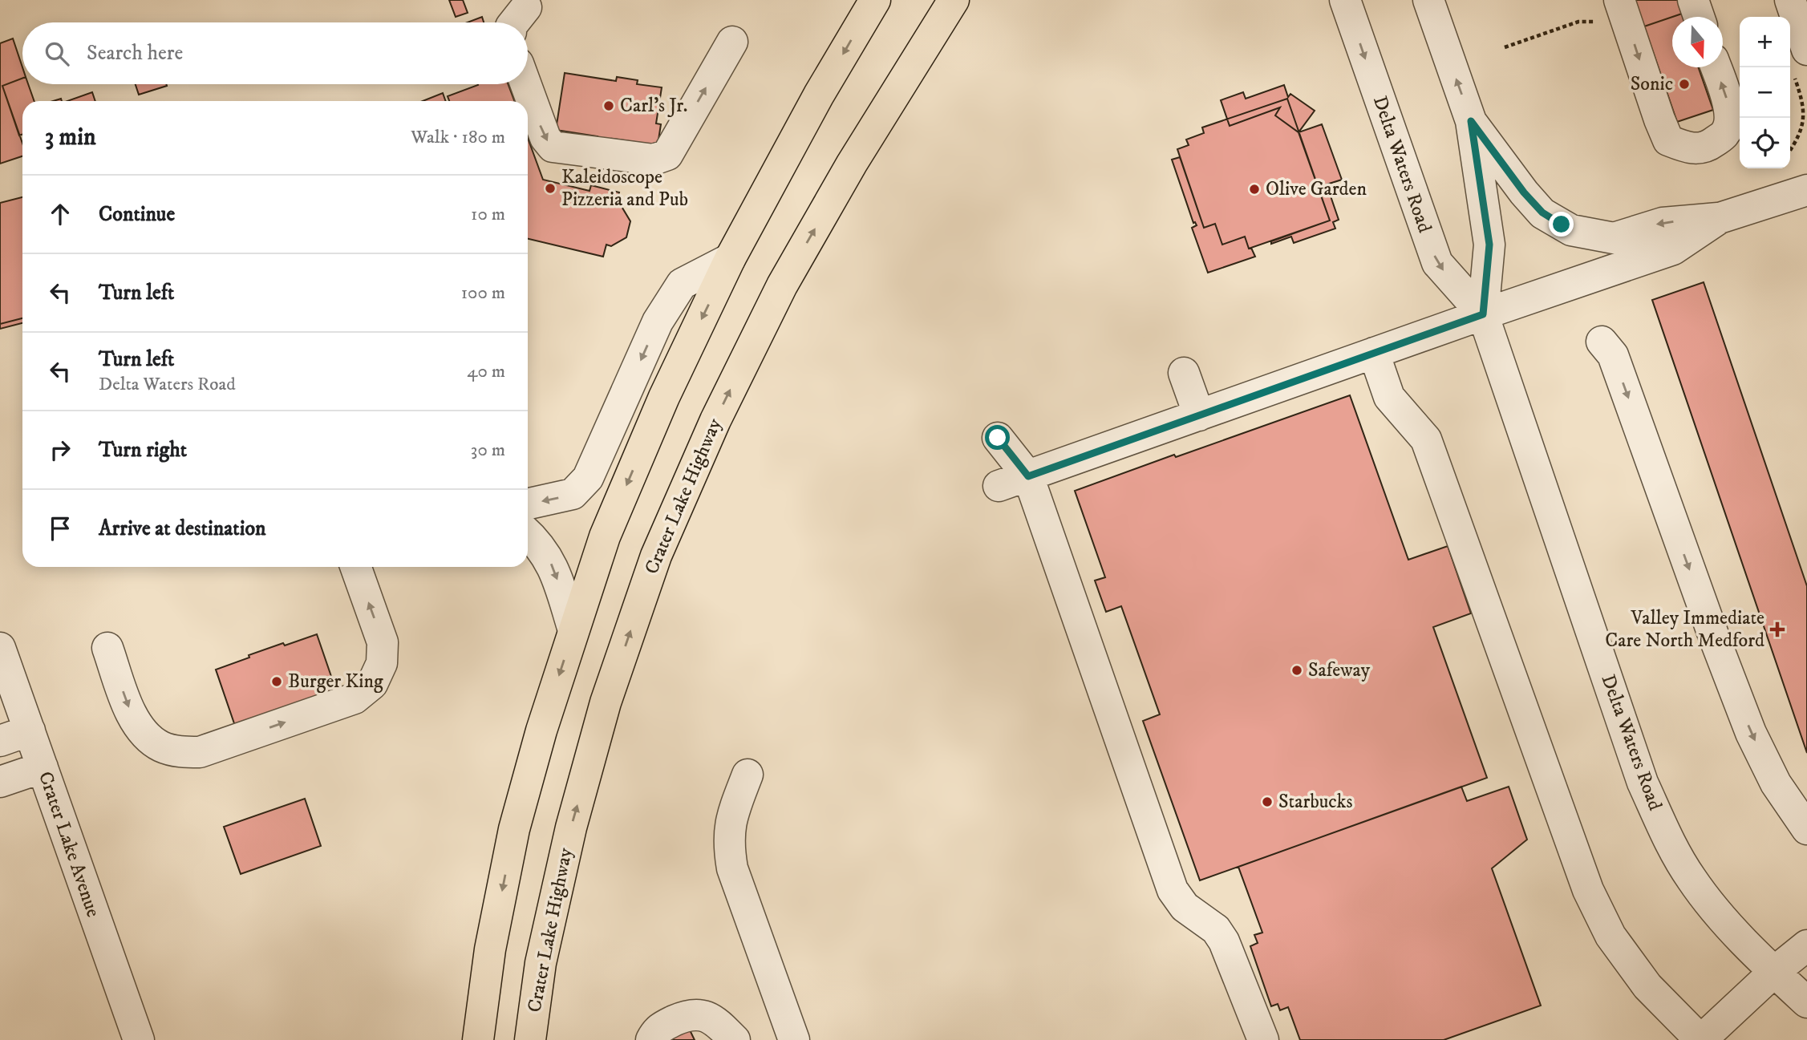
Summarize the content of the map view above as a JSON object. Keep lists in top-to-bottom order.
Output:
{
  "streets": {
    "main road": ["Crater Lake Highway"],
    "street": ["Delta Waters Road", "Crater Lake Avenue"]
  },
  "places": {
    "other": [
      "Sonic",
      "Carl's Jr.",
      "Kaleidoscope Pizzeria and Pub",
      "Olive Garden",
      "Safeway",
      "Burger King",
      "Starbucks"
    ],
    "health": ["Valley Immediate Care North Medford"]
  },
  "north": "bottom",
  "page": {
    "map_buttons": ["+", "−"],
    "search": "Search here",
    "heading": ["3 min", "Walk · 180 m"],
    "list": [
      ["Continue", "10 m"],
      ["Turn left", "100 m"],
      ["Turn left", "Delta Waters Road", "40 m"],
      ["Turn right", "30 m"],
      "Arrive at destination"
    ]
  }
}
